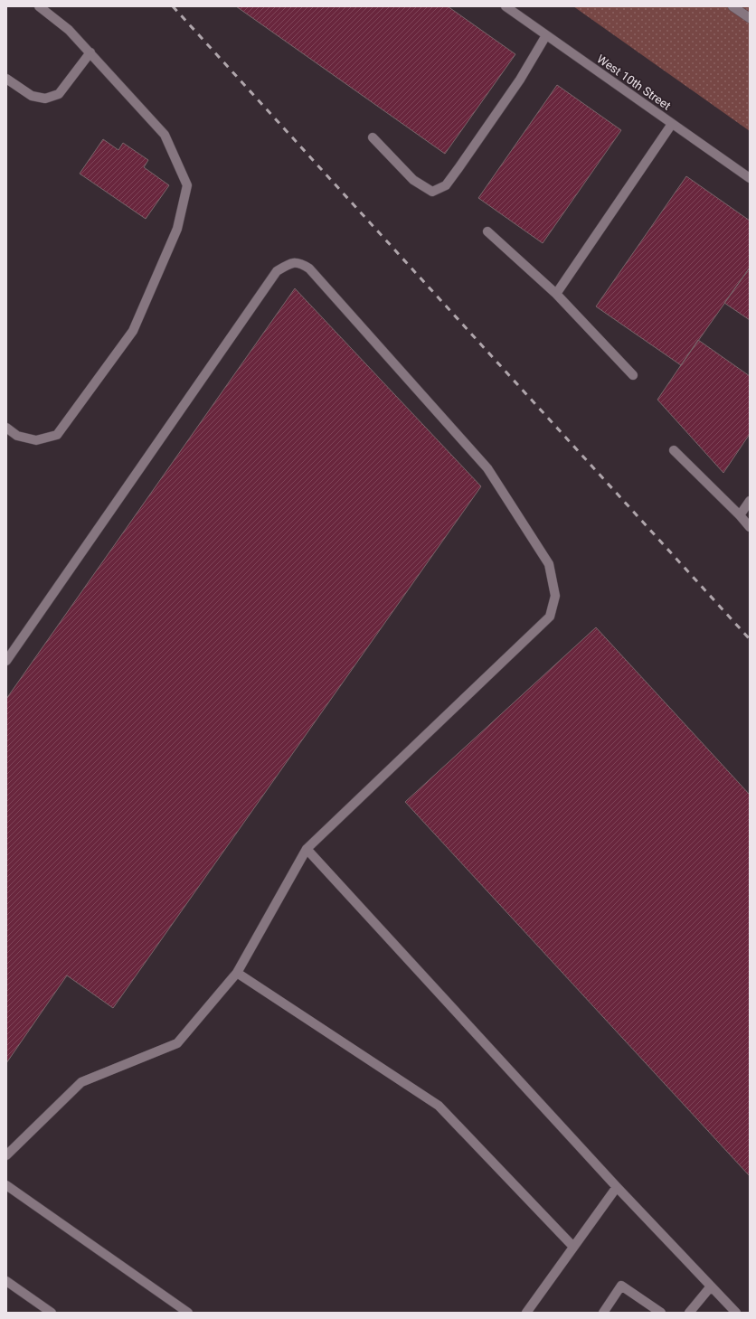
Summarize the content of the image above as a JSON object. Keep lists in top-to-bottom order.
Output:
{
  "streets": {
    "street": ["West 10th Street"]
  }
}
